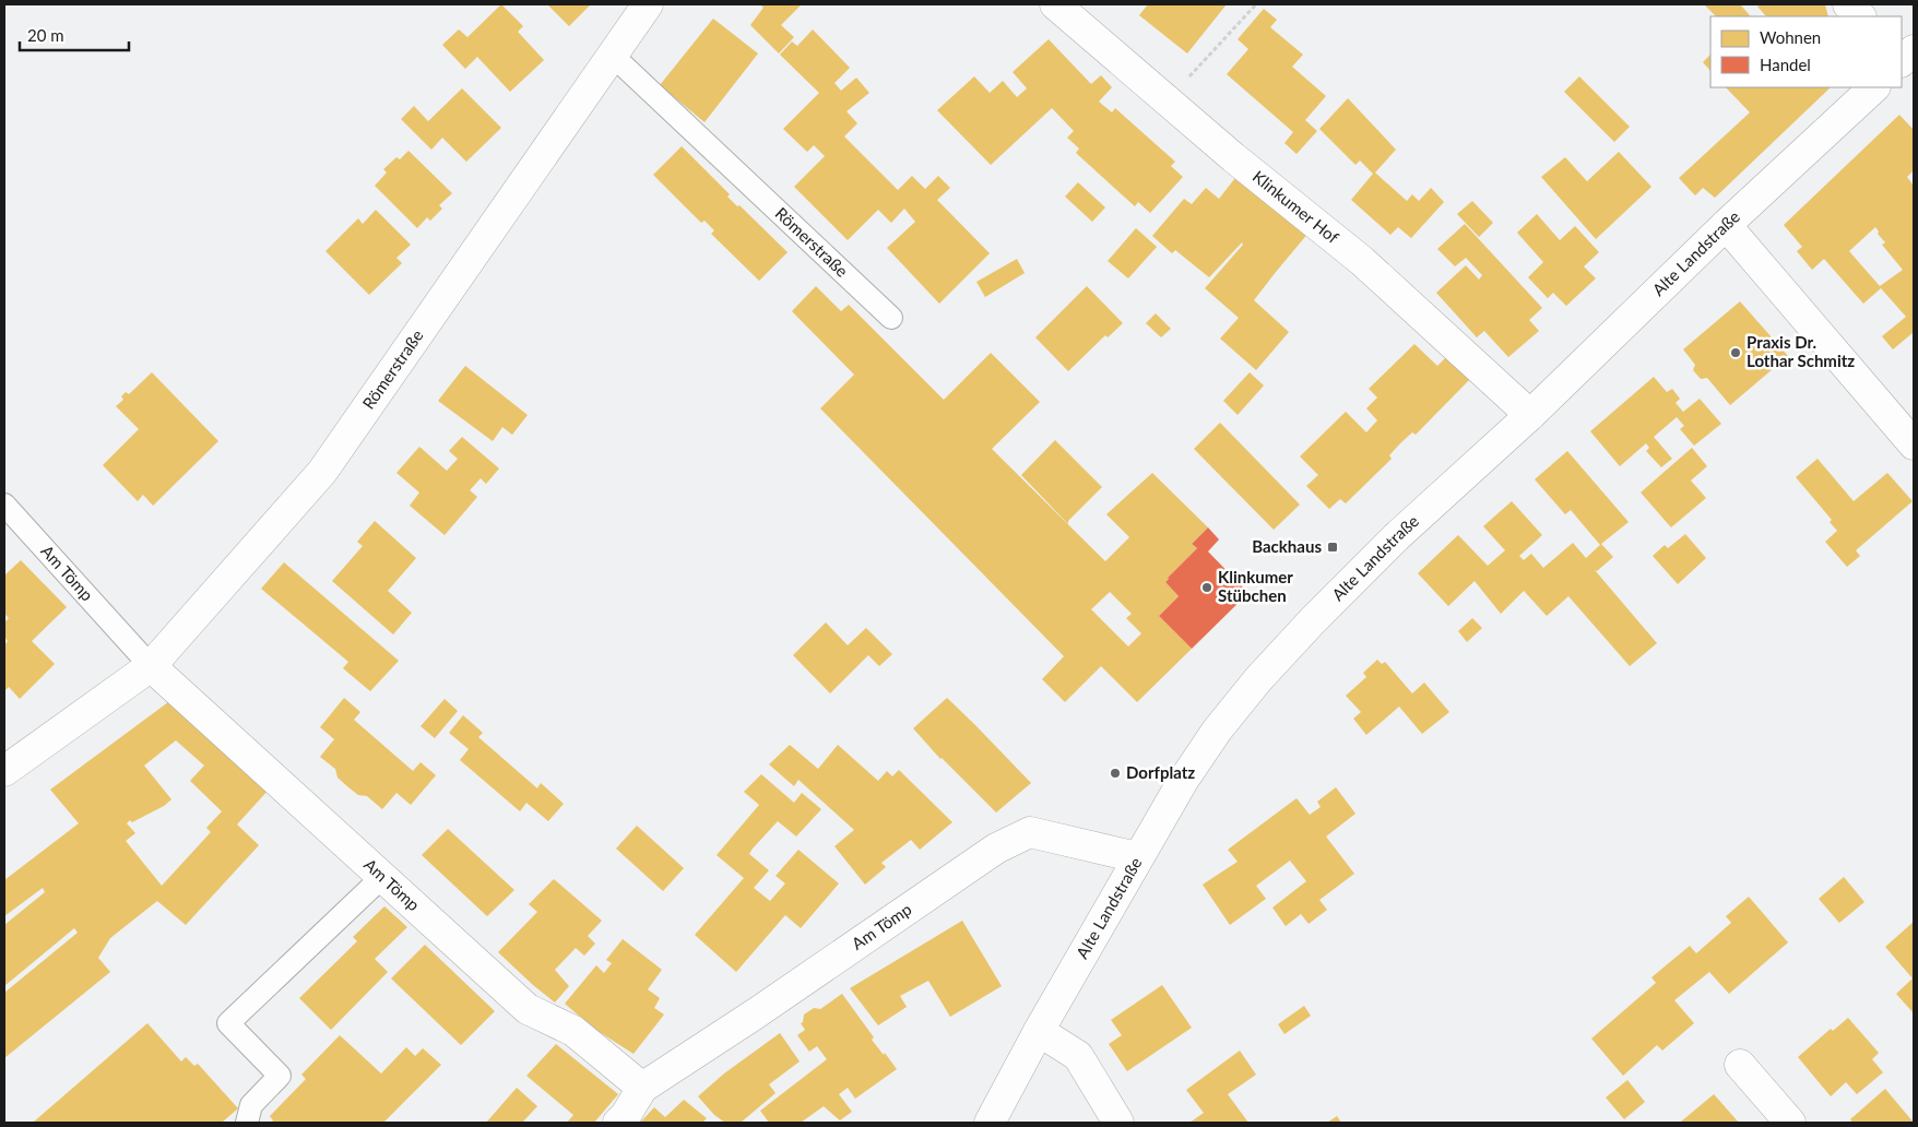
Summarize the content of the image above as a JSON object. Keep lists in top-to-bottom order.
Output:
{
  "streets": {
    "street": [
      "Klinkumer Hof",
      "Römerstraße",
      "Alte Landstraße",
      "Am Tömp"
    ]
  },
  "crossings": [
    ["Klinkumer Hof", "Alte Landstraße"],
    ["Römerstraße", "Am Tömp"],
    ["Alte Landstraße", "Am Tömp"]
  ],
  "places": {
    "other": ["Praxis Dr. Lothar Schmitz", "Klinkumer Stübchen", "Dorfplatz"],
    "transit": ["Backhaus"]
  },
  "legend": ["Wohnen", "Handel"],
  "scale_bar": "20 m"
}
